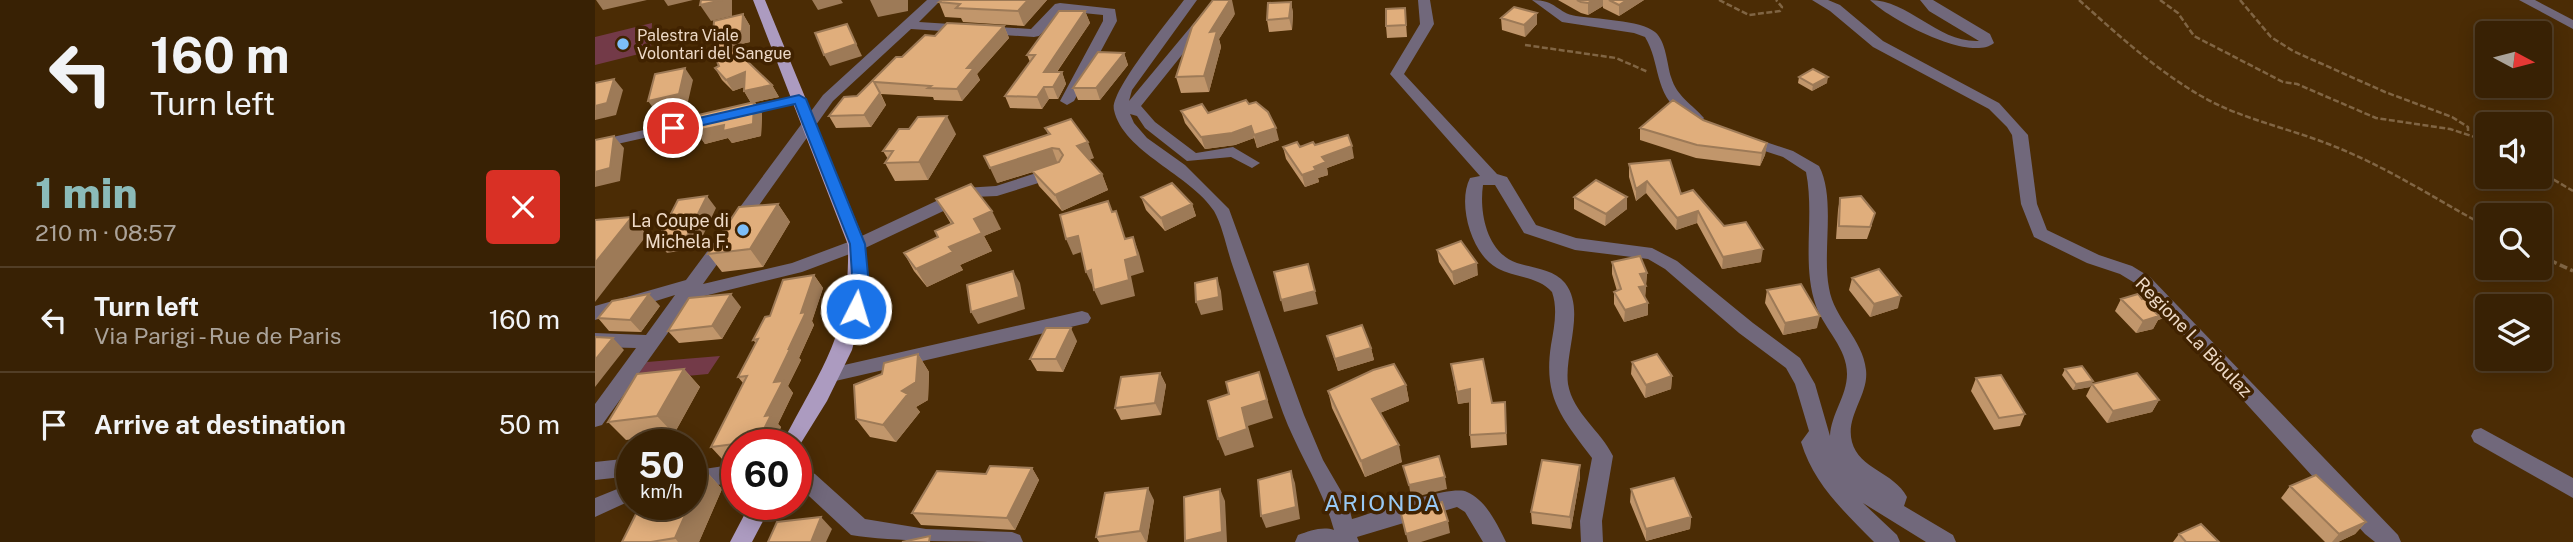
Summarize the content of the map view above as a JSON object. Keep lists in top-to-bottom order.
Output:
{
  "streets": {
    "street": ["Regione La Bioulaz"]
  },
  "districts": ["ARIONDA"],
  "places": ["Palestra Viale Volontari del Sangue", "La Coupe di Michela F."],
  "north": "right",
  "page": {
    "turn": ["160 m", "Turn left"],
    "heading": ["1 min", "210 m · 08:57"],
    "list": [
      {
        "name": "Turn left",
        "note": "Via Parigi - Rue de Paris",
        "value": "160 m"
      },
      {
        "name": "Arrive at destination",
        "value": "50 m"
      }
    ],
    "speed": "50 km/h",
    "limit": "60"
  }
}
